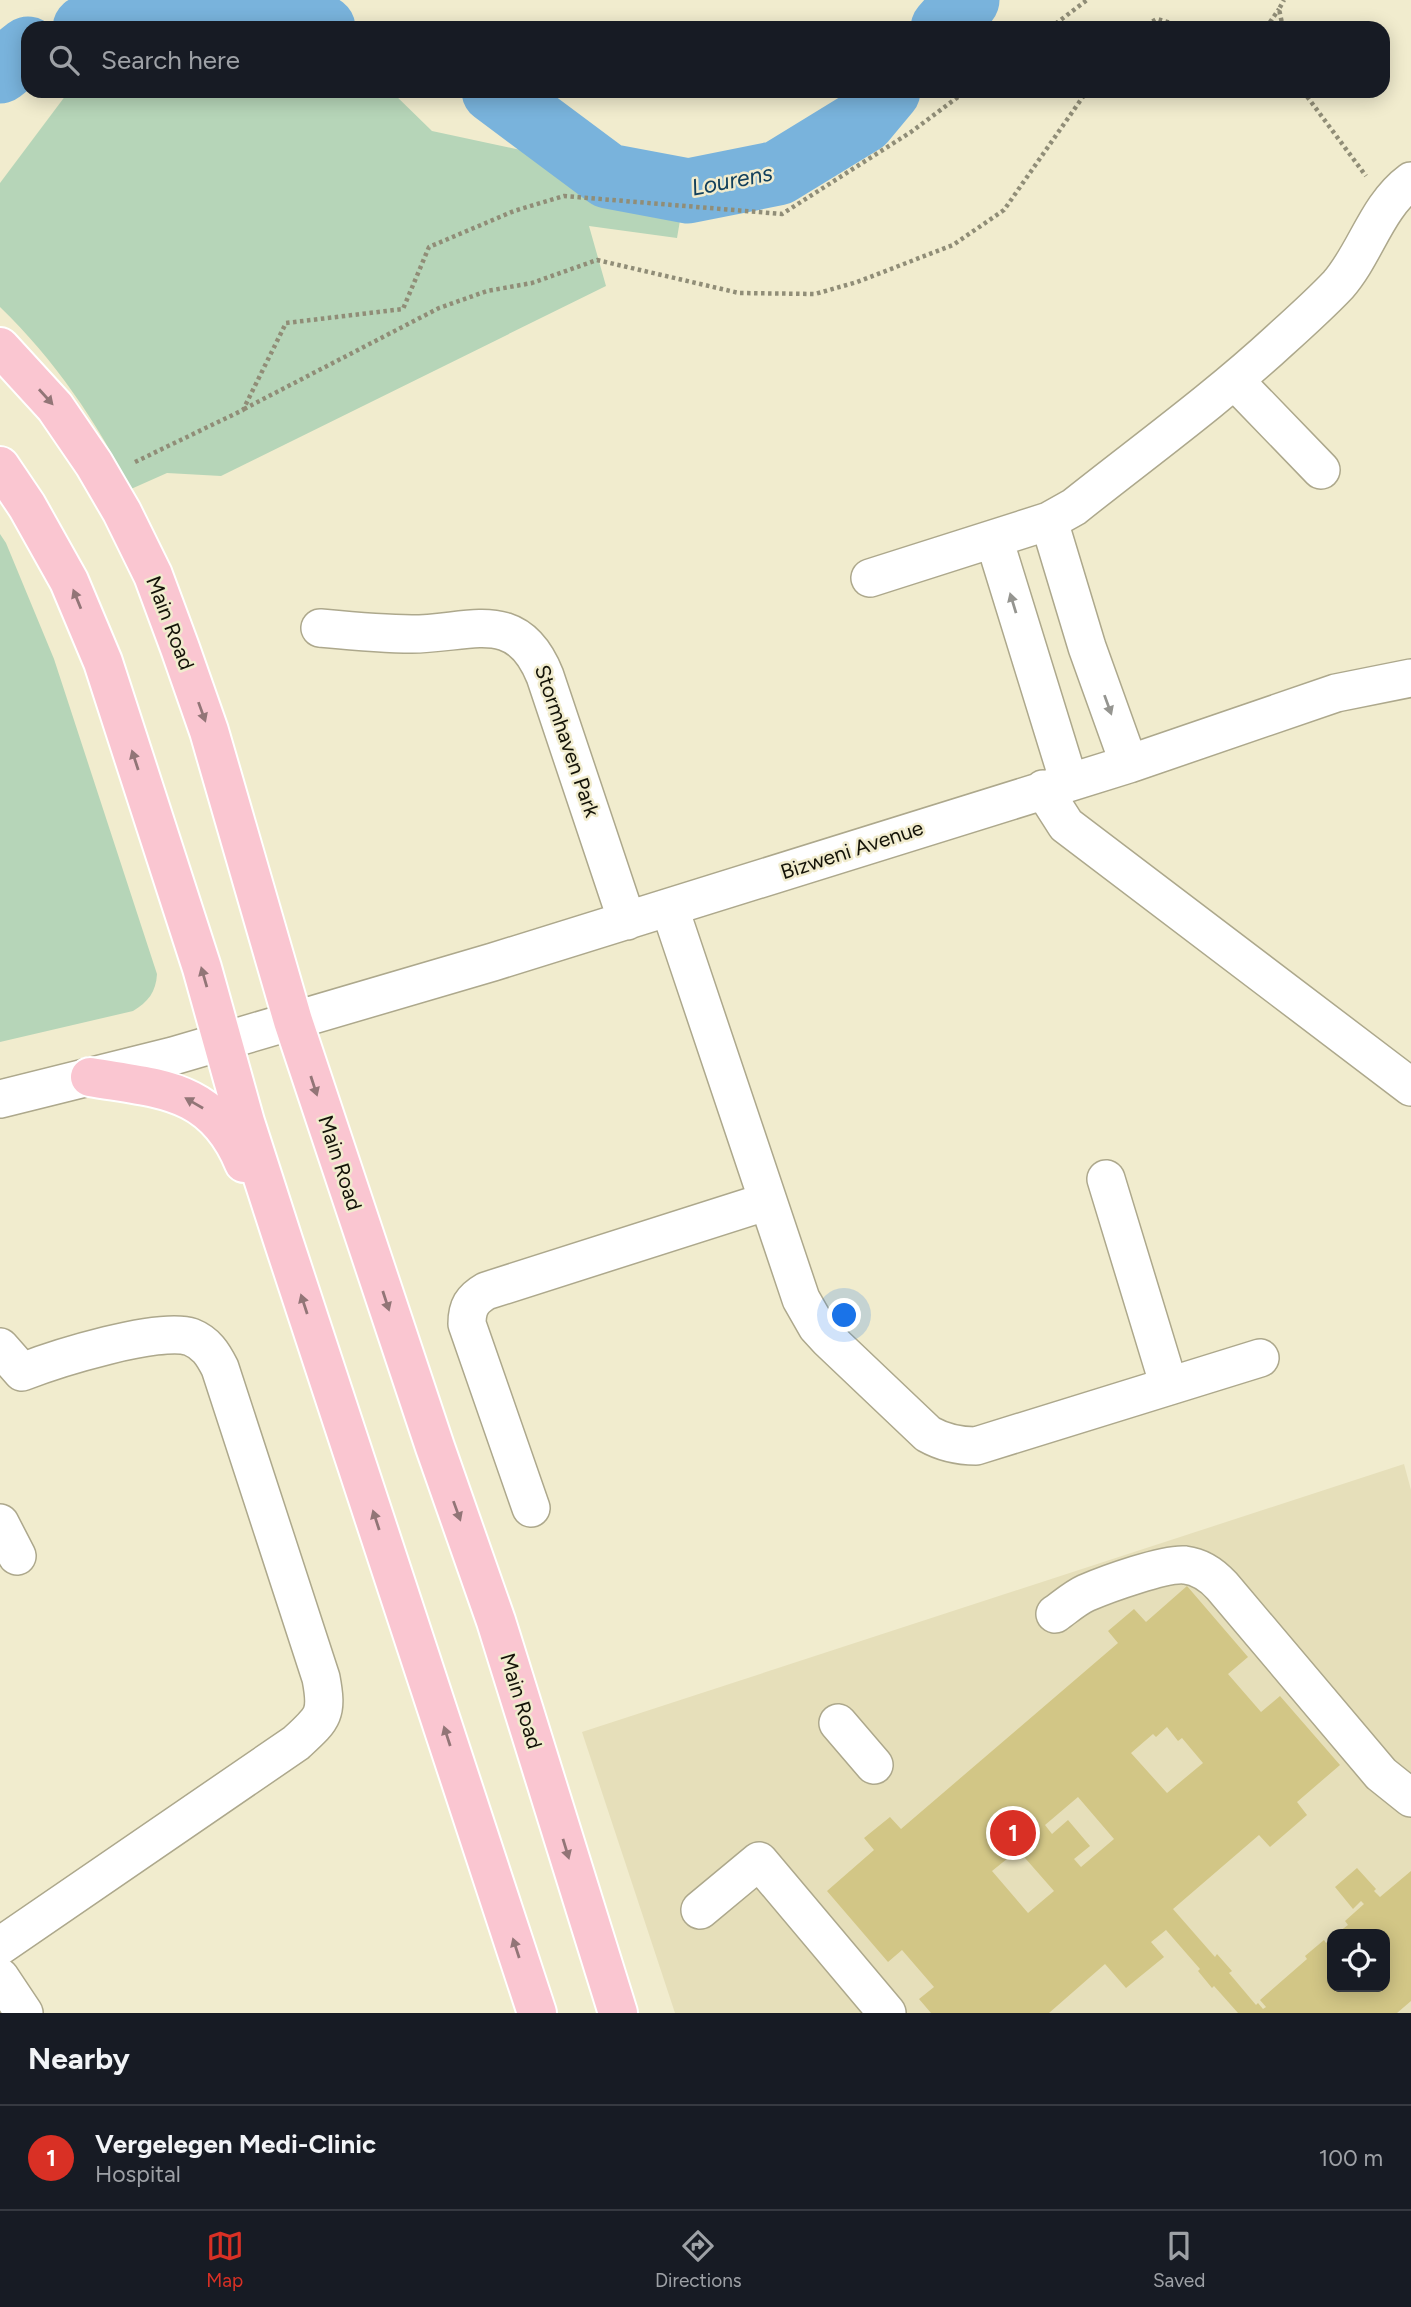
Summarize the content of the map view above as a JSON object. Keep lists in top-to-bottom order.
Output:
{
  "streets": {
    "main road": ["Main Road"],
    "street": ["Stormhaven Park", "Bizweni Avenue"]
  },
  "crossings": [
    ["Main Road", "Bizweni Avenue"],
    ["Stormhaven Park", "Bizweni Avenue"]
  ],
  "water": ["Lourens"],
  "page": {
    "search": "Search here",
    "pins": "1",
    "heading": "Nearby",
    "list": [
      {
        "mark": "1",
        "name": "Vergelegen Medi-Clinic",
        "note": "Hospital",
        "value": "100 m"
      }
    ],
    "nav": ["Map", "Directions", "Saved"]
  }
}
